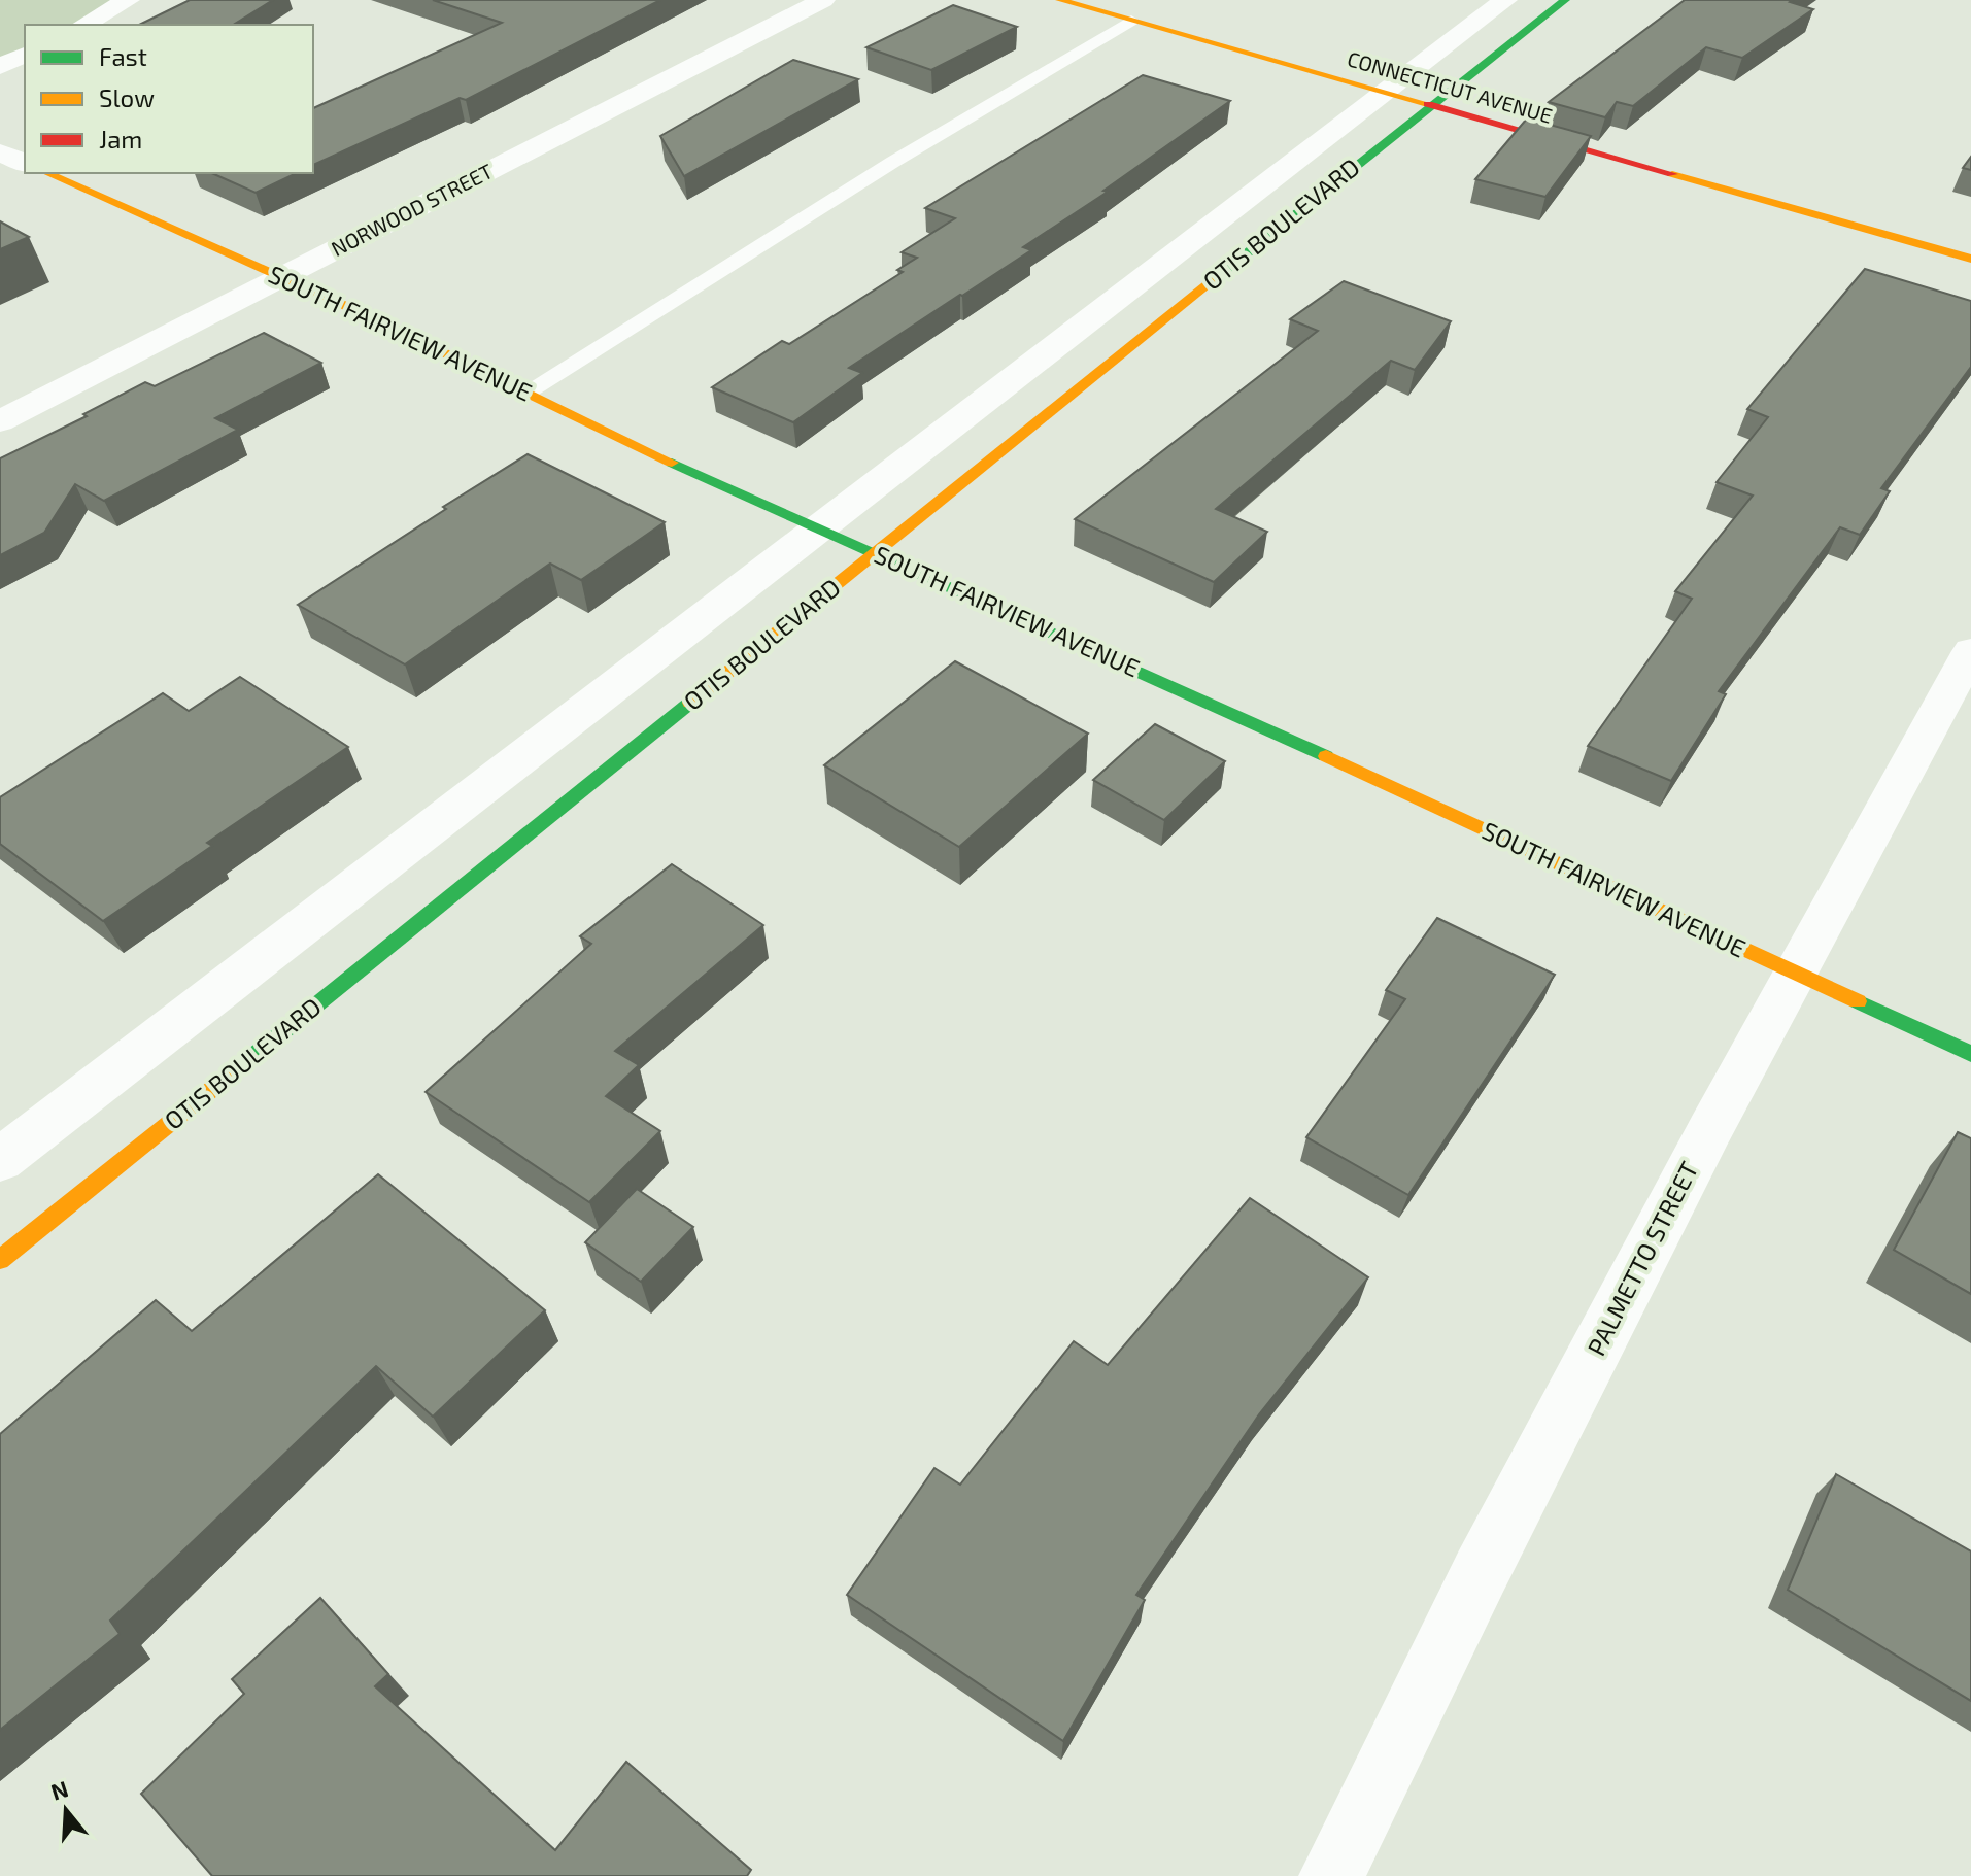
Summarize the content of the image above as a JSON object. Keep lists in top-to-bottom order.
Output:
{
  "streets": {
    "street": [
      "CONNECTICUT AVENUE",
      "NORWOOD STREET",
      "OTIS BOULEVARD",
      "SOUTH FAIRVIEW AVENUE",
      "PALMETTO STREET"
    ]
  },
  "crossings": [
    ["CONNECTICUT AVENUE", "OTIS BOULEVARD"],
    ["NORWOOD STREET", "SOUTH FAIRVIEW AVENUE"],
    ["OTIS BOULEVARD", "SOUTH FAIRVIEW AVENUE"],
    ["SOUTH FAIRVIEW AVENUE", "PALMETTO STREET"]
  ],
  "legend": ["Fast", "Slow", "Jam"],
  "north": "top"
}
